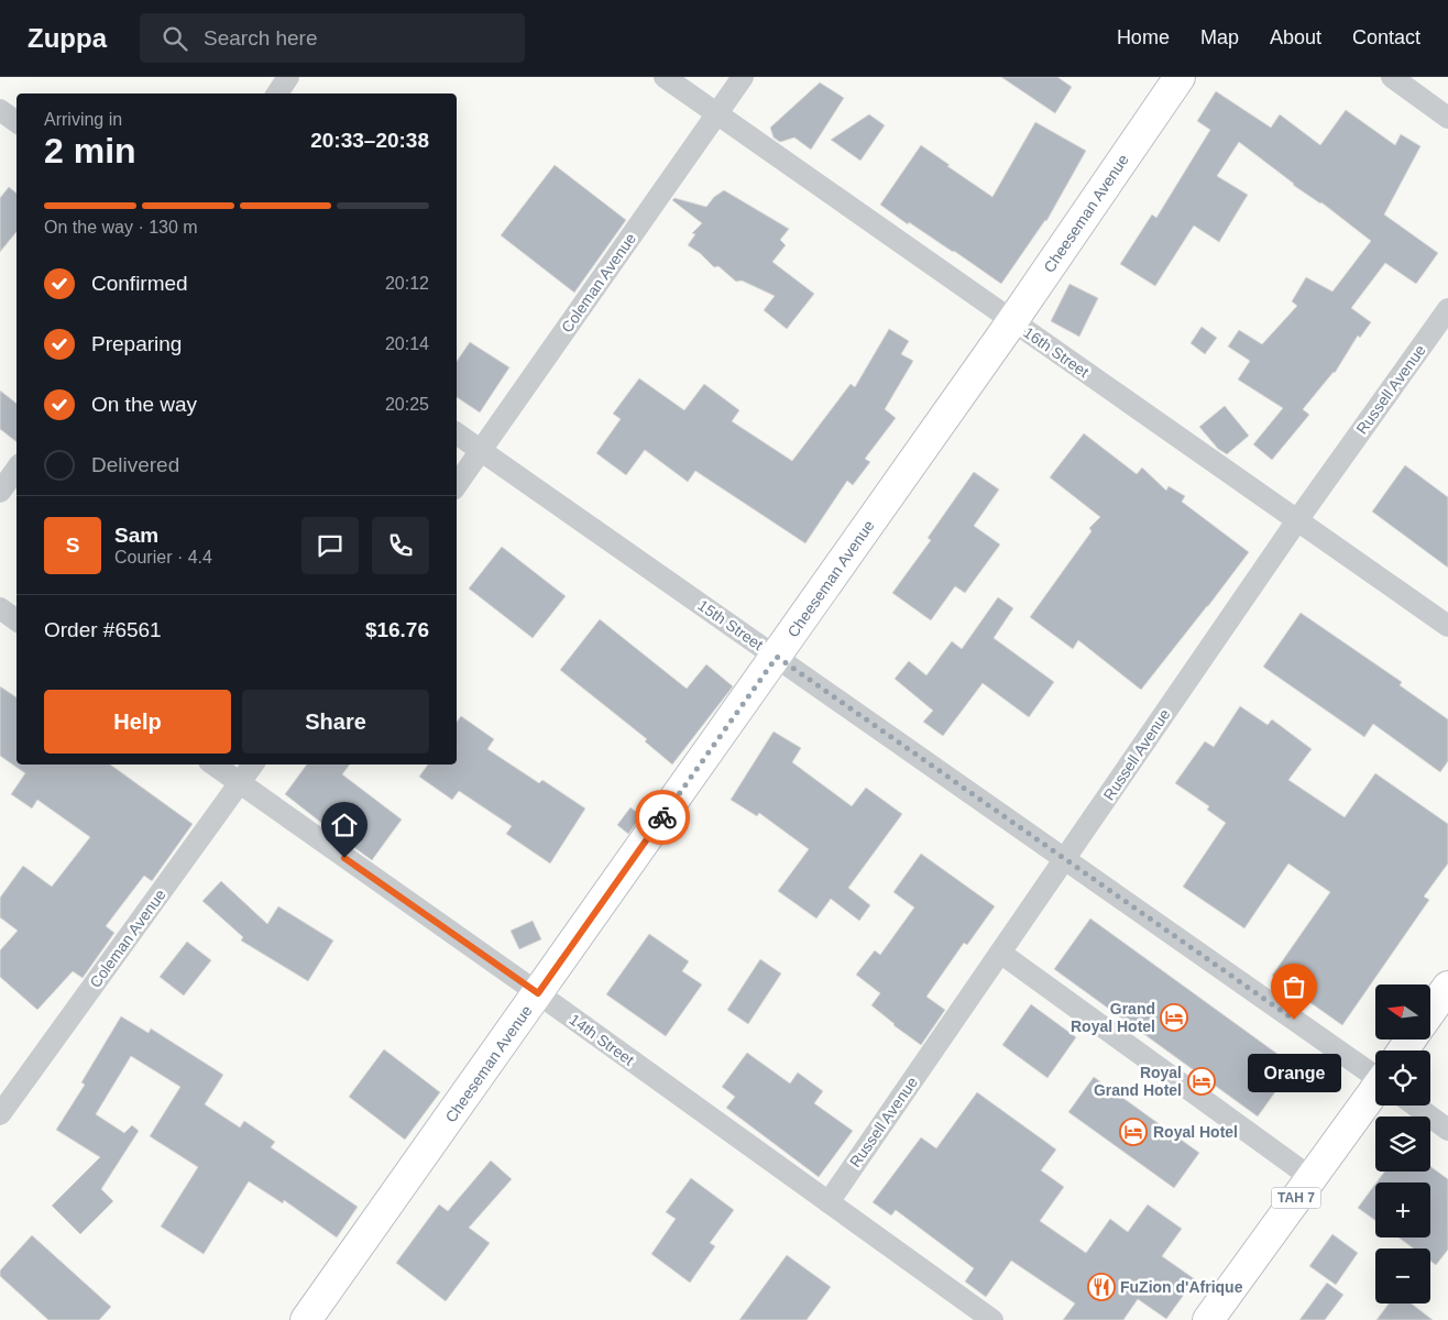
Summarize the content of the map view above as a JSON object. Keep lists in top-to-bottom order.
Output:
{
  "streets": {
    "main road": ["Cheeseman Avenue", "TAH 7"],
    "street": [
      "Coleman Avenue",
      "16th Street",
      "Russell Avenue",
      "15th Street",
      "14th Street"
    ]
  },
  "crossings": [
    ["Cheeseman Avenue", "16th Street"],
    ["Cheeseman Avenue", "15th Street"],
    ["Cheeseman Avenue", "14th Street"],
    ["Coleman Avenue", "16th Street"],
    ["Coleman Avenue", "15th Street"],
    ["Coleman Avenue", "14th Street"],
    ["16th Street", "Russell Avenue"],
    ["Russell Avenue", "15th Street"],
    ["Russell Avenue", "14th Street"]
  ],
  "places": {
    "hotel": ["Grand Royal Hotel", "Royal Grand Hotel", "Royal Hotel"],
    "other": ["Orange"],
    "restaurant": ["FuZion d'Afrique"]
  },
  "north": "left",
  "page": {
    "header": "Zuppa",
    "search": "Search here",
    "nav": [
      "Home",
      "Map",
      "About",
      "Contact"
    ],
    "heading": ["2 min", "Arriving in", "20:33–20:38"],
    "panel": [
      "Sam",
      "Courier · 4.4",
      "Order #6561",
      "$16.76"
    ],
    "bar": "On the way · 130 m",
    "list": [
      ["Confirmed", "20:12"],
      ["Preparing", "20:14"],
      ["On the way", "20:25"],
      "Delivered"
    ],
    "round": "S",
    "buttons": ["Help", "Share"],
    "map_buttons": ["+", "−"],
    "bubble": "Orange"
  }
}
